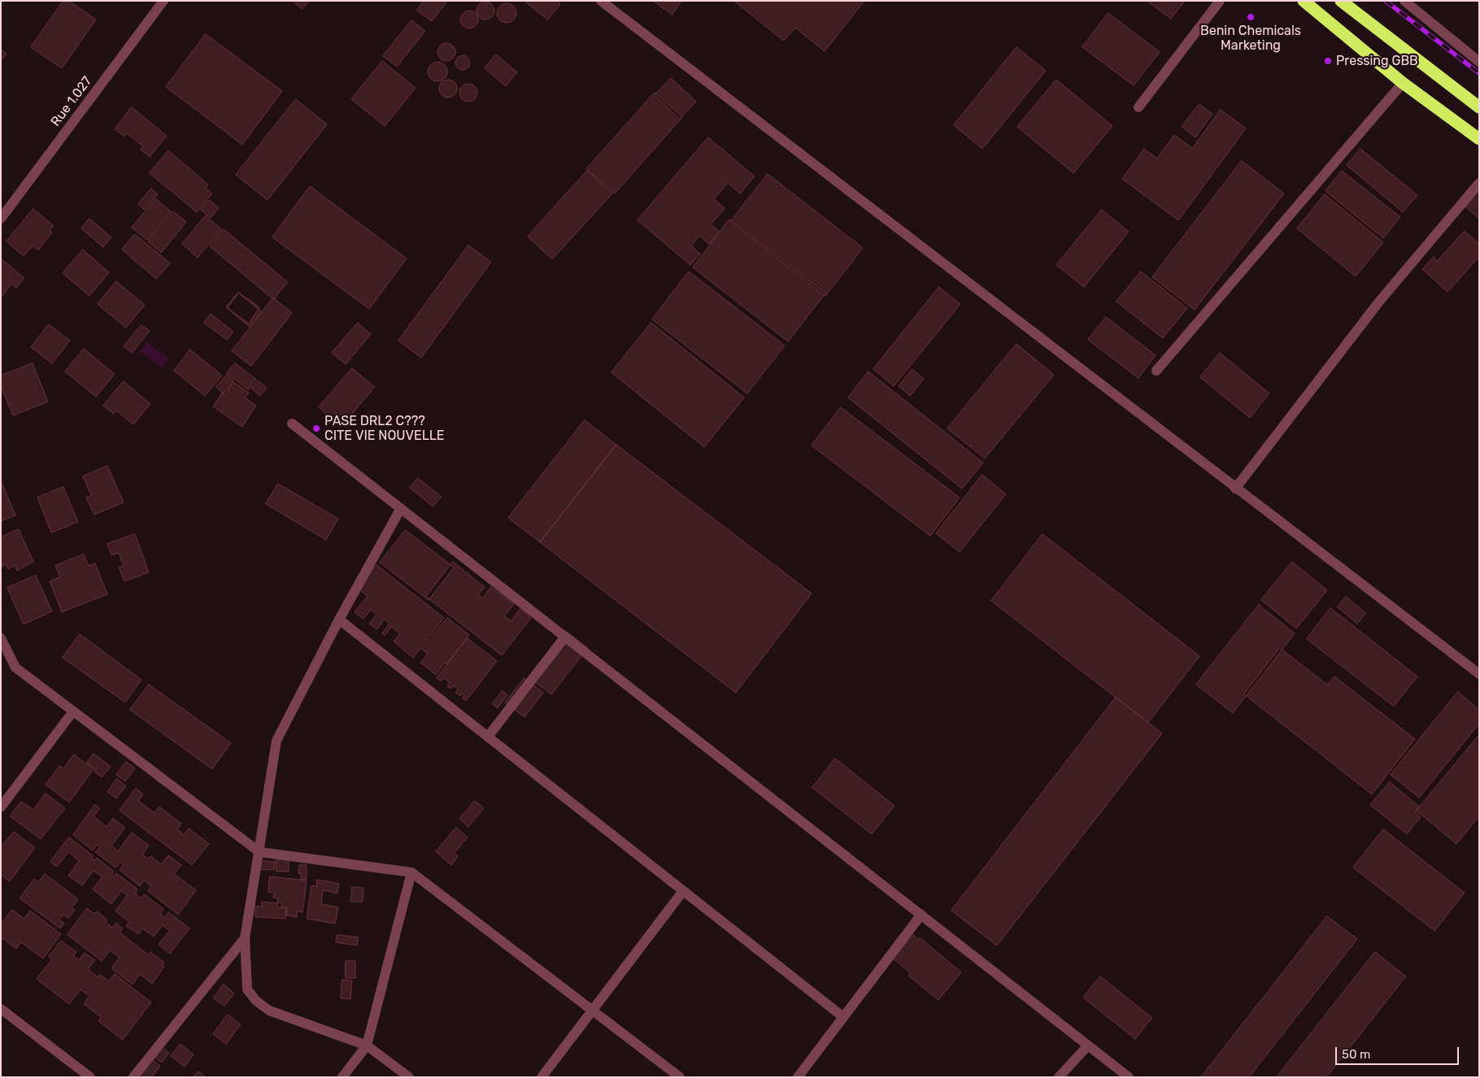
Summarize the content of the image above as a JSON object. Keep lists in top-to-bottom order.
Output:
{
  "streets": {
    "street": ["Rue 1.027"]
  },
  "places": ["Benin Chemicals Marketing", "Pressing GBB", "PASE DRL2 C??? CITE VIE NOUVELLE"],
  "scale_bar": "50 m"
}
